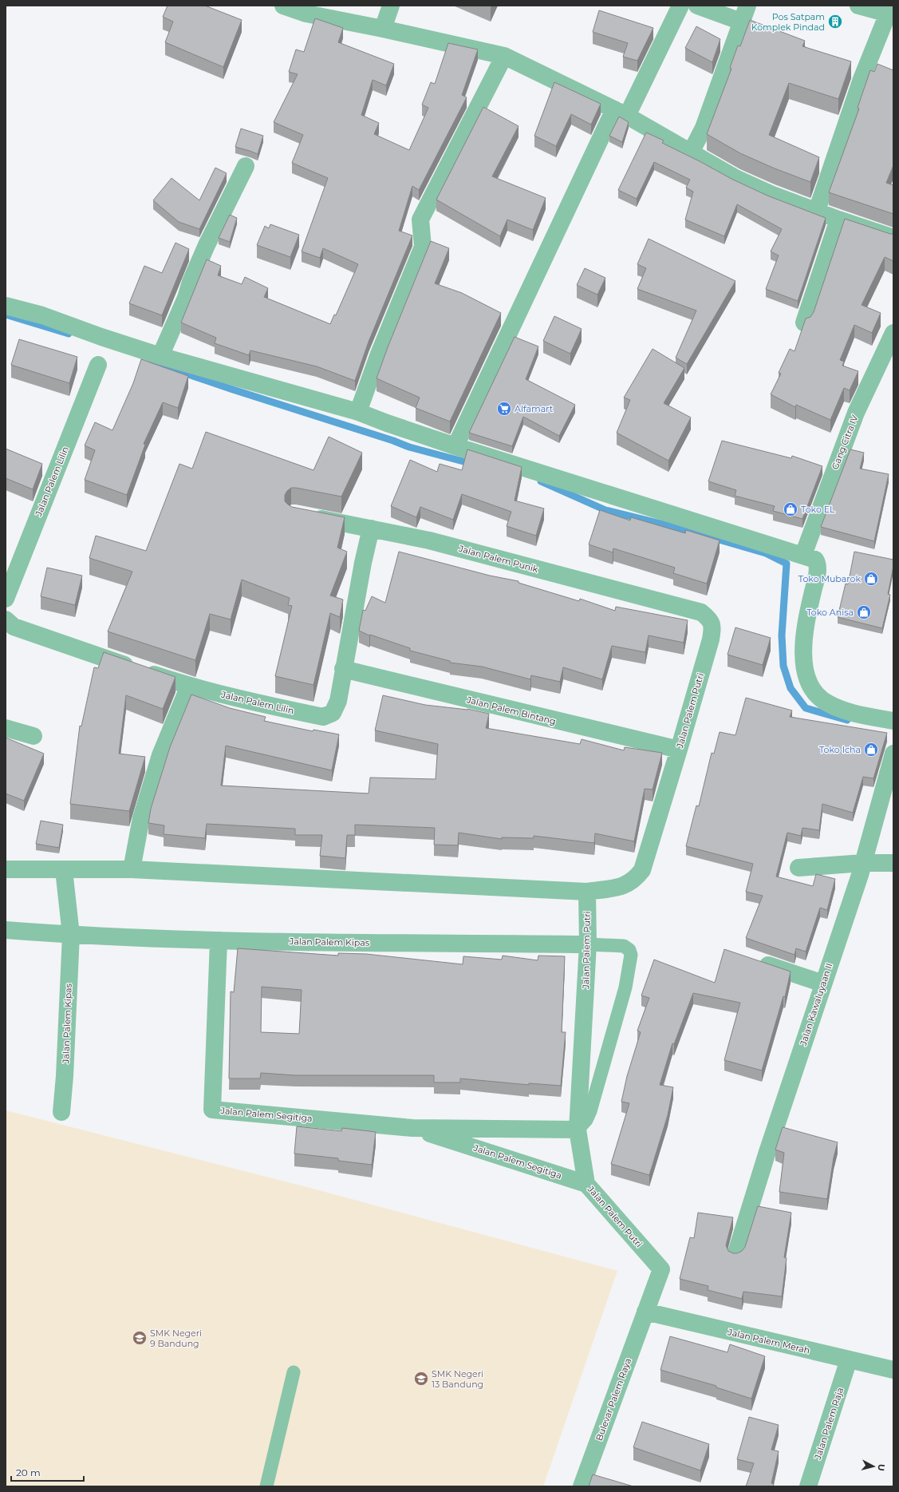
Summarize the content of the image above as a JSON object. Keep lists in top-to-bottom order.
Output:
{
  "streets": {
    "street": [
      "Gang Citra IV",
      "Jalan Palem Lilin",
      "Jalan Palem Punik",
      "Jalan Palem Bintang",
      "Jalan Palem Putri",
      "Jalan Palem Kipas",
      "Jalan Kawaluyaan II",
      "Jalan Palem Segitiga",
      "Jalan Palem Merah",
      "Bulevar Palem Raya",
      "Jalan Palem Raja"
    ]
  },
  "crossings": [
    ["Jalan Palem Lilin", "Jalan Palem Punik"],
    ["Jalan Palem Lilin", "Jalan Palem Bintang"],
    ["Jalan Palem Punik", "Jalan Palem Putri"],
    ["Jalan Palem Bintang", "Jalan Palem Putri"],
    ["Jalan Palem Putri", "Jalan Palem Kipas"],
    ["Jalan Palem Putri", "Jalan Palem Segitiga"],
    ["Jalan Palem Putri", "Jalan Palem Merah"],
    ["Jalan Palem Putri", "Bulevar Palem Raya"],
    ["Jalan Palem Kipas", "Jalan Palem Segitiga"],
    ["Jalan Palem Merah", "Bulevar Palem Raya"],
    ["Jalan Palem Merah", "Jalan Palem Raja"]
  ],
  "places": {
    "building": ["Pos Satpam Komplek Pindad"],
    "supermarket": ["Alfamart"],
    "shop": [
      "Toko EL",
      "Toko Mubarok",
      "Toko Anisa",
      "Toko Icha"
    ],
    "school or university": ["SMK Negeri 9 Bandung", "SMK Negeri 13 Bandung"]
  },
  "scale_bar": "20 m",
  "north": "right"
}
